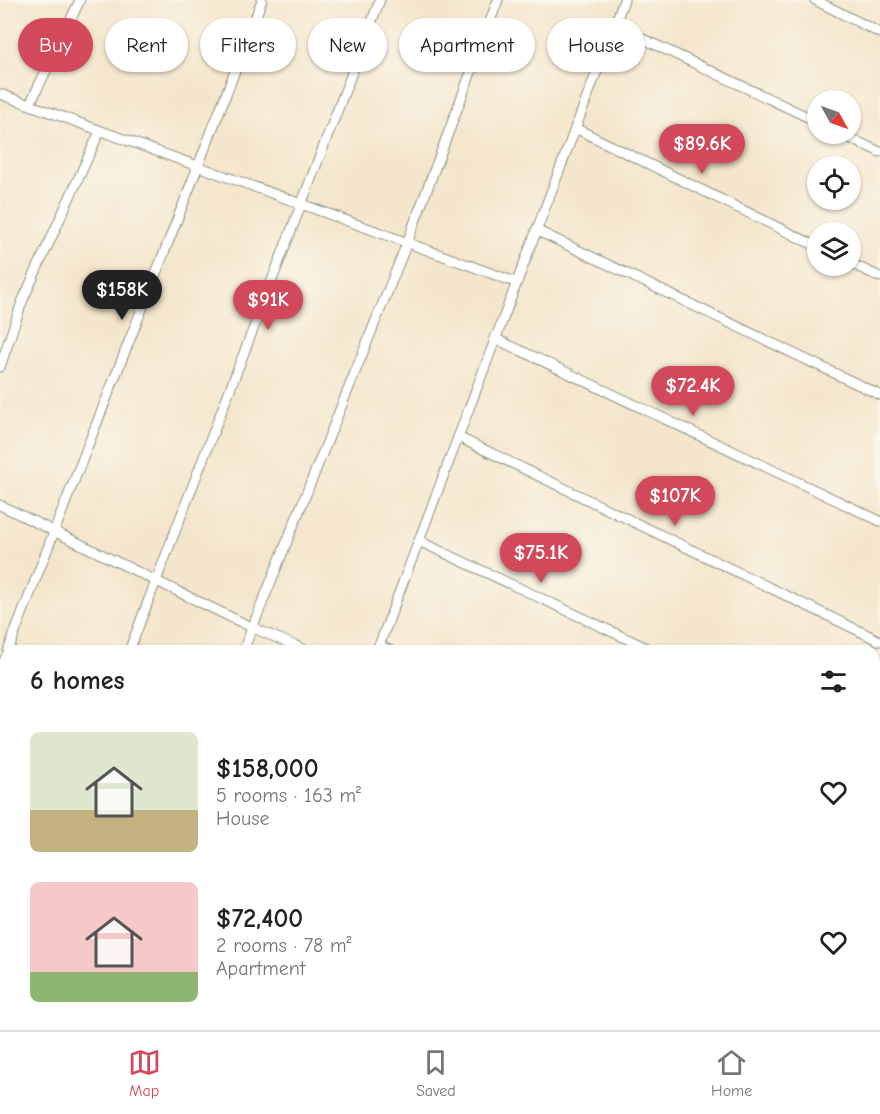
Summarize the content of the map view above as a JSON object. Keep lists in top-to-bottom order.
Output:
{
  "north": "bottom right",
  "page": {
    "chip": [
      "Buy",
      "Rent",
      "Filters",
      "New",
      "Apartment",
      "House"
    ],
    "price": [
      "$89.6K",
      "$158K",
      "$91K",
      "$72.4K",
      "$107K",
      "$75.1K"
    ],
    "heading": "6 homes",
    "list": [
      {
        "name": "$158,000",
        "note": "5 rooms · 163 m² · House"
      },
      {
        "name": "$72,400",
        "note": "2 rooms · 78 m² · Apartment"
      }
    ],
    "tabs": ["Map", "Saved", "Home"]
  }
}
